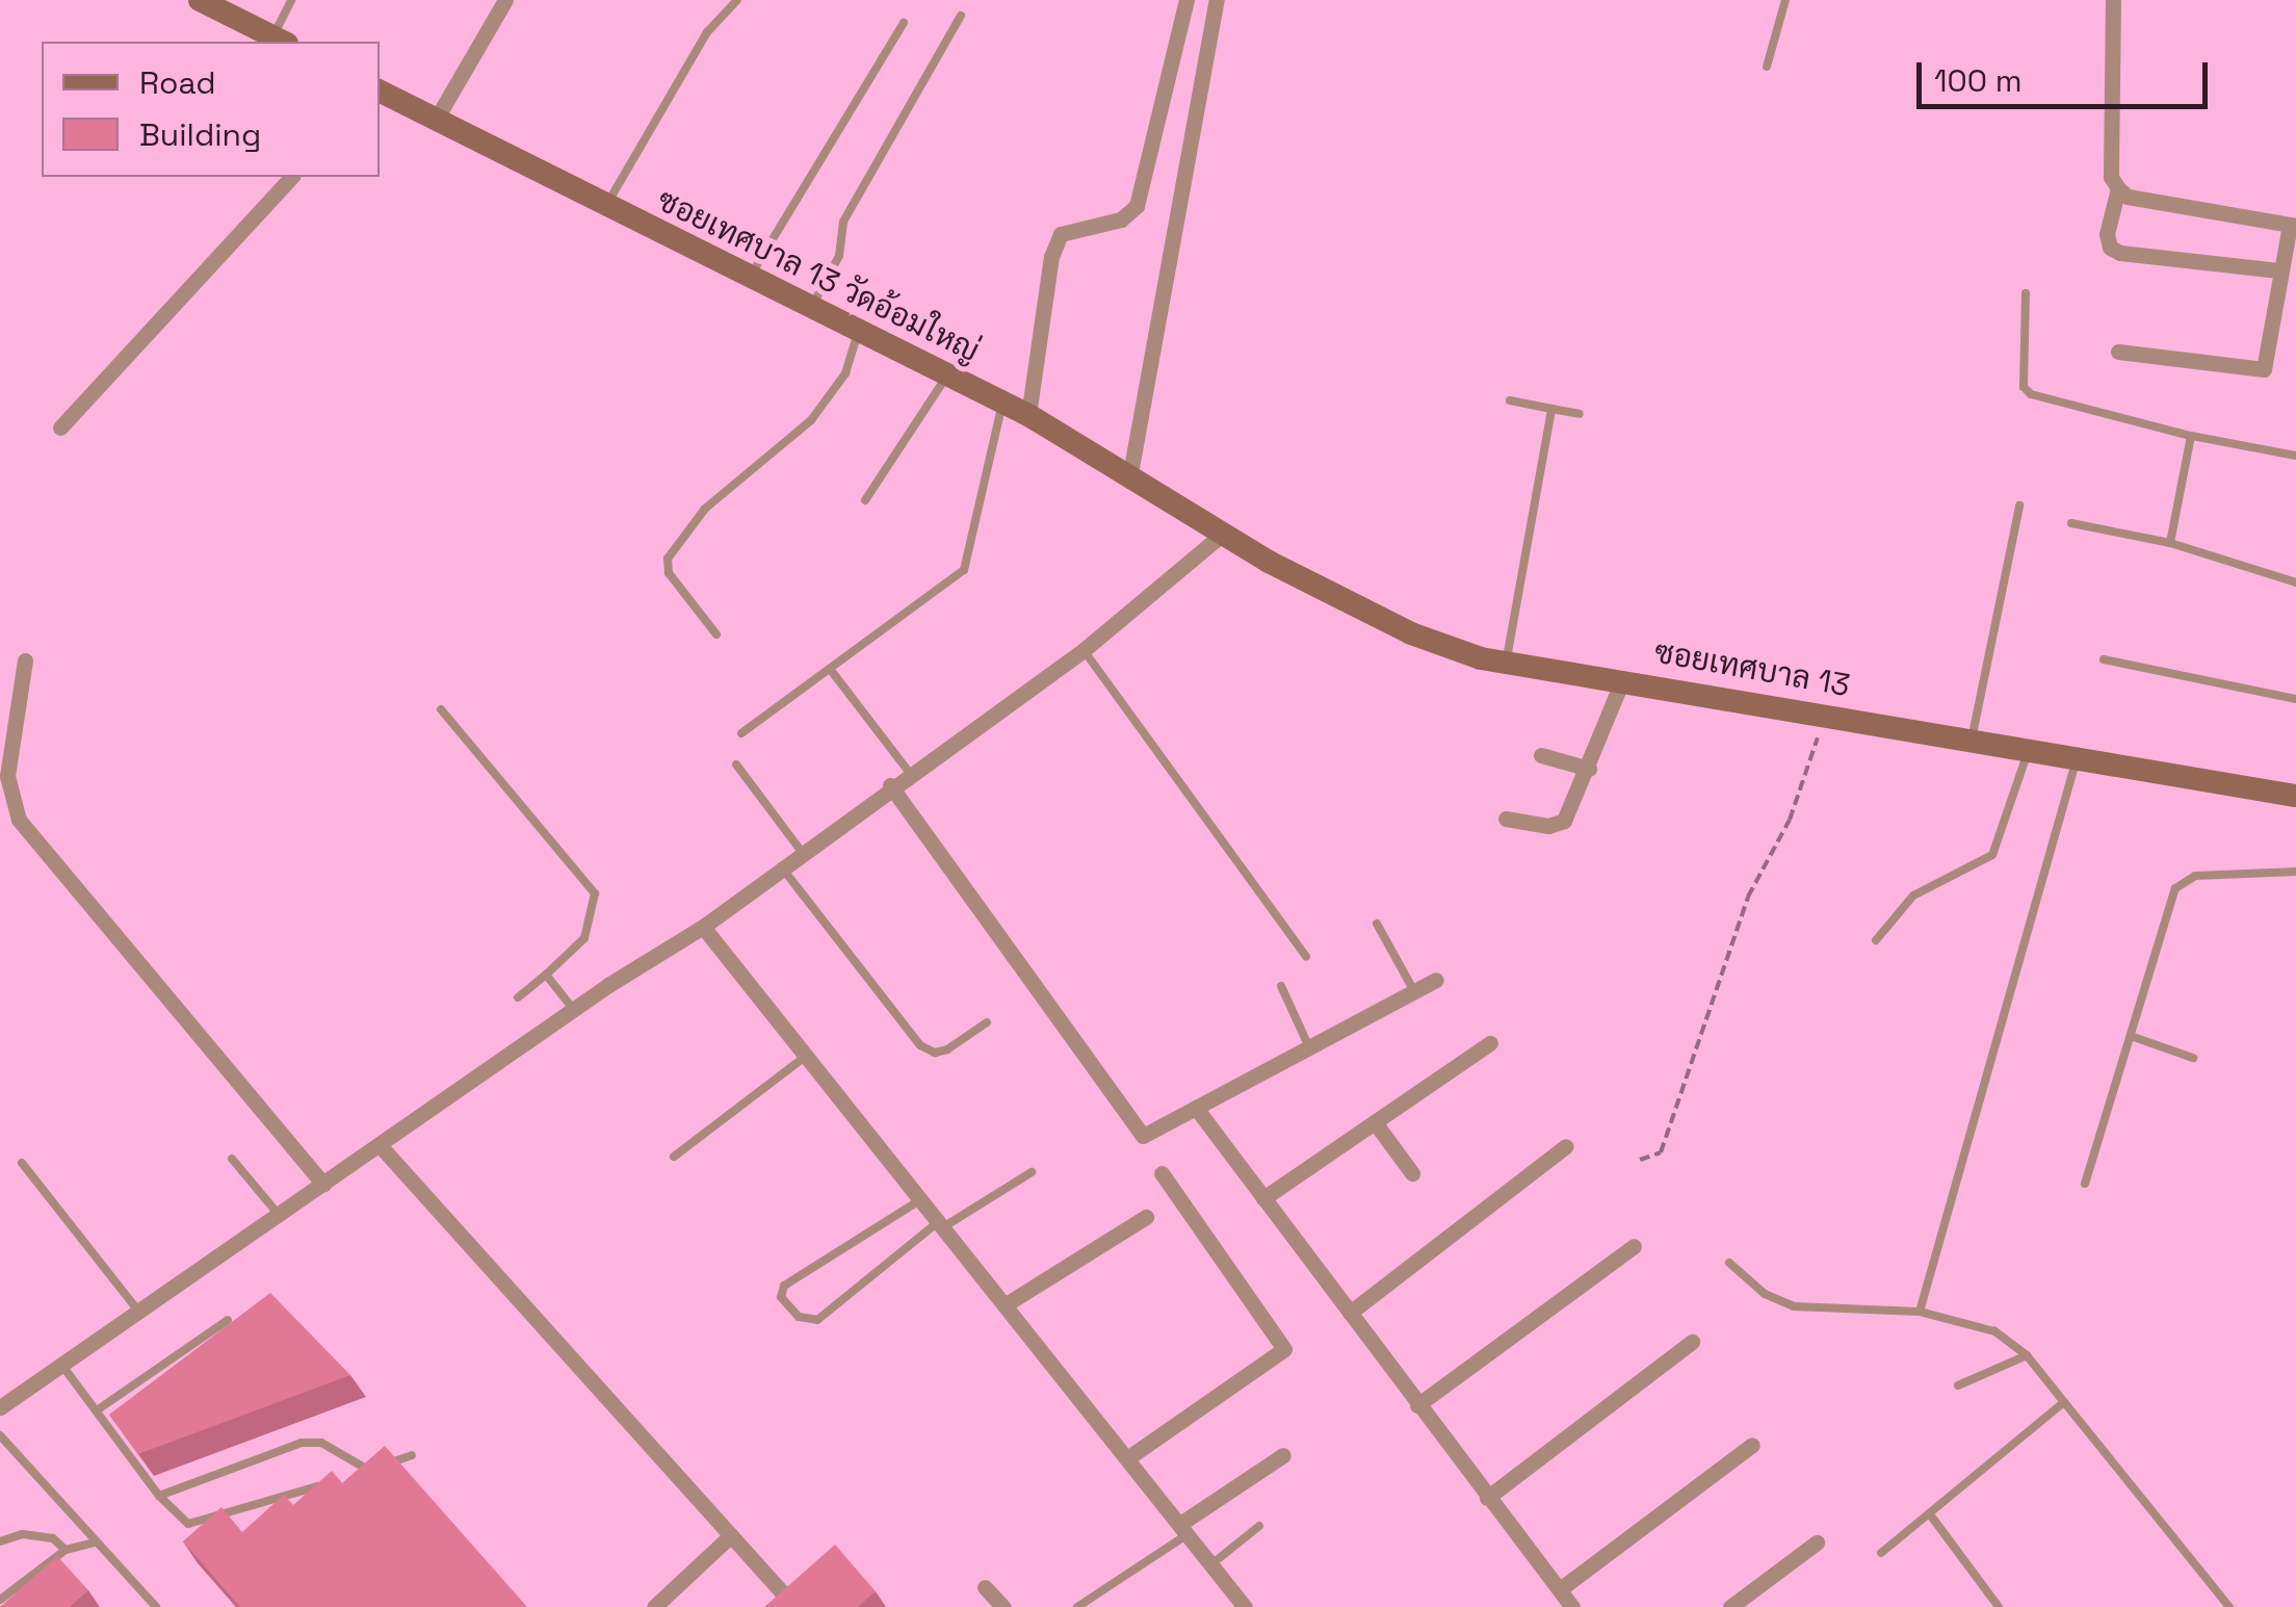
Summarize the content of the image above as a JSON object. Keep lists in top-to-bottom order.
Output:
{
  "streets": {
    "street": ["ซอยเทศบาล 13 วัดอ้อมใหญ่", "ซอยเทศบาล 13"]
  },
  "crossings": [
    ["ซอยเทศบาล 13 วัดอ้อมใหญ่", "ซอยเทศบาล 13"]
  ],
  "legend": ["Road", "Building"],
  "scale_bar": "100 m"
}
